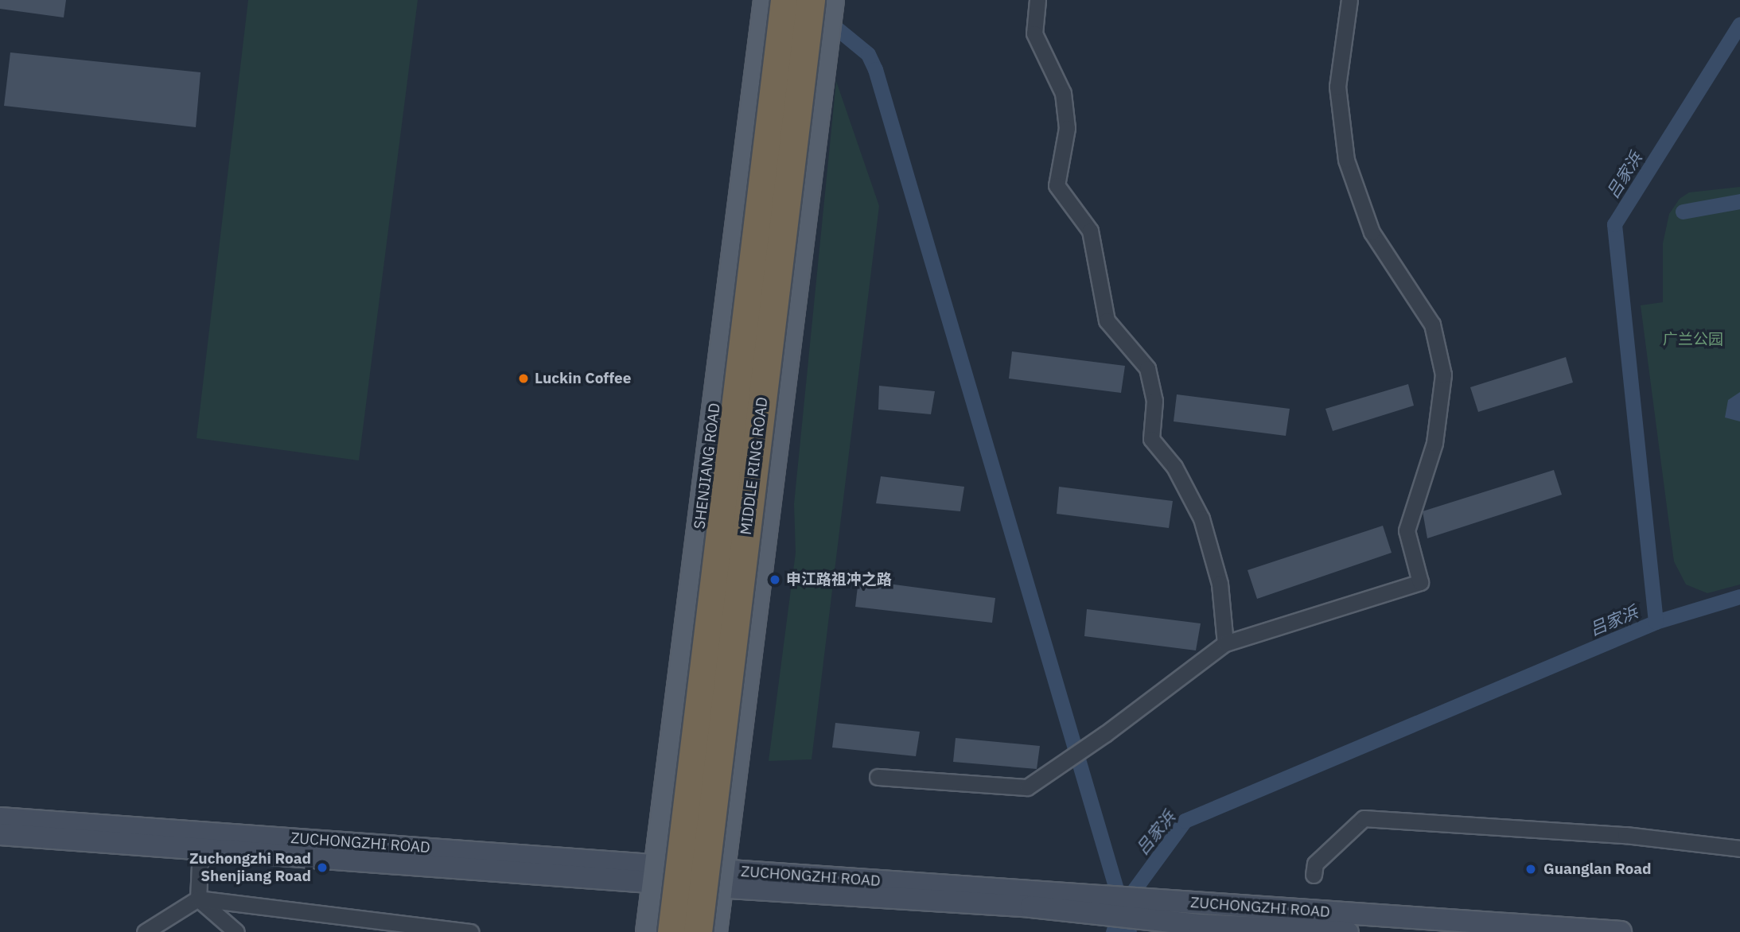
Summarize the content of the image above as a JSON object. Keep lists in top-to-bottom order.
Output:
{
  "streets": {
    "highway": ["MIDDLE RING ROAD"],
    "main road": ["SHENJIANG ROAD", "ZUCHONGZHI ROAD"]
  },
  "crossings": [
    ["SHENJIANG ROAD", "MIDDLE RING ROAD"],
    ["SHENJIANG ROAD", "ZUCHONGZHI ROAD"]
  ],
  "water": ["吕家浜"],
  "parks": ["广兰公园"],
  "places": [
    "Luckin Coffee",
    "申江路祖冲之路",
    "Zuchongzhi Road Shenjiang Road",
    "Guanglan Road"
  ]
}
